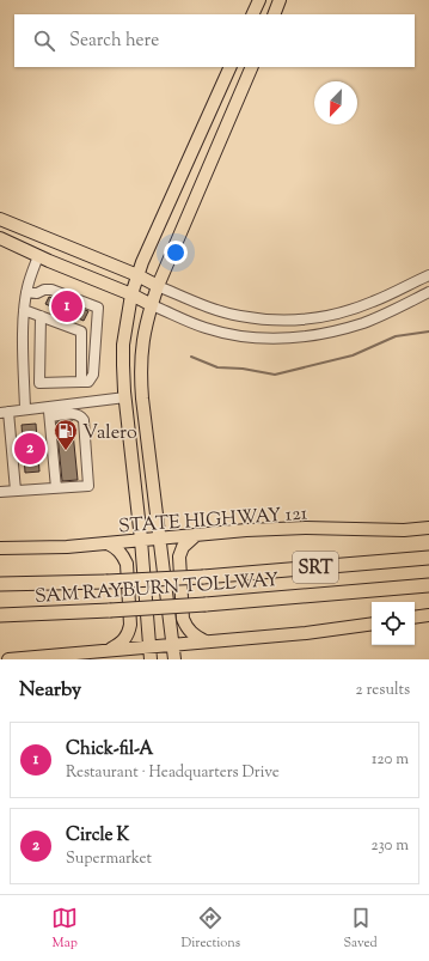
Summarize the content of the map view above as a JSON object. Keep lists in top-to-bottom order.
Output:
{
  "streets": {
    "highway": ["SRT", "SAM RAYBURN TOLLWAY"],
    "main road": ["STATE HIGHWAY 121"]
  },
  "places": {
    "fuel station": ["Valero"]
  },
  "north": "bottom left",
  "page": {
    "search": "Search here",
    "pins": ["1", "2"],
    "heading": ["Nearby", "2 results"],
    "list": [
      {
        "mark": "1",
        "name": "Chick-fil-A",
        "note": "Restaurant · Headquarters Drive",
        "value": "120 m"
      },
      {
        "mark": "2",
        "name": "Circle K",
        "note": "Supermarket",
        "value": "230 m"
      }
    ],
    "nav": ["Map", "Directions", "Saved"]
  }
}
